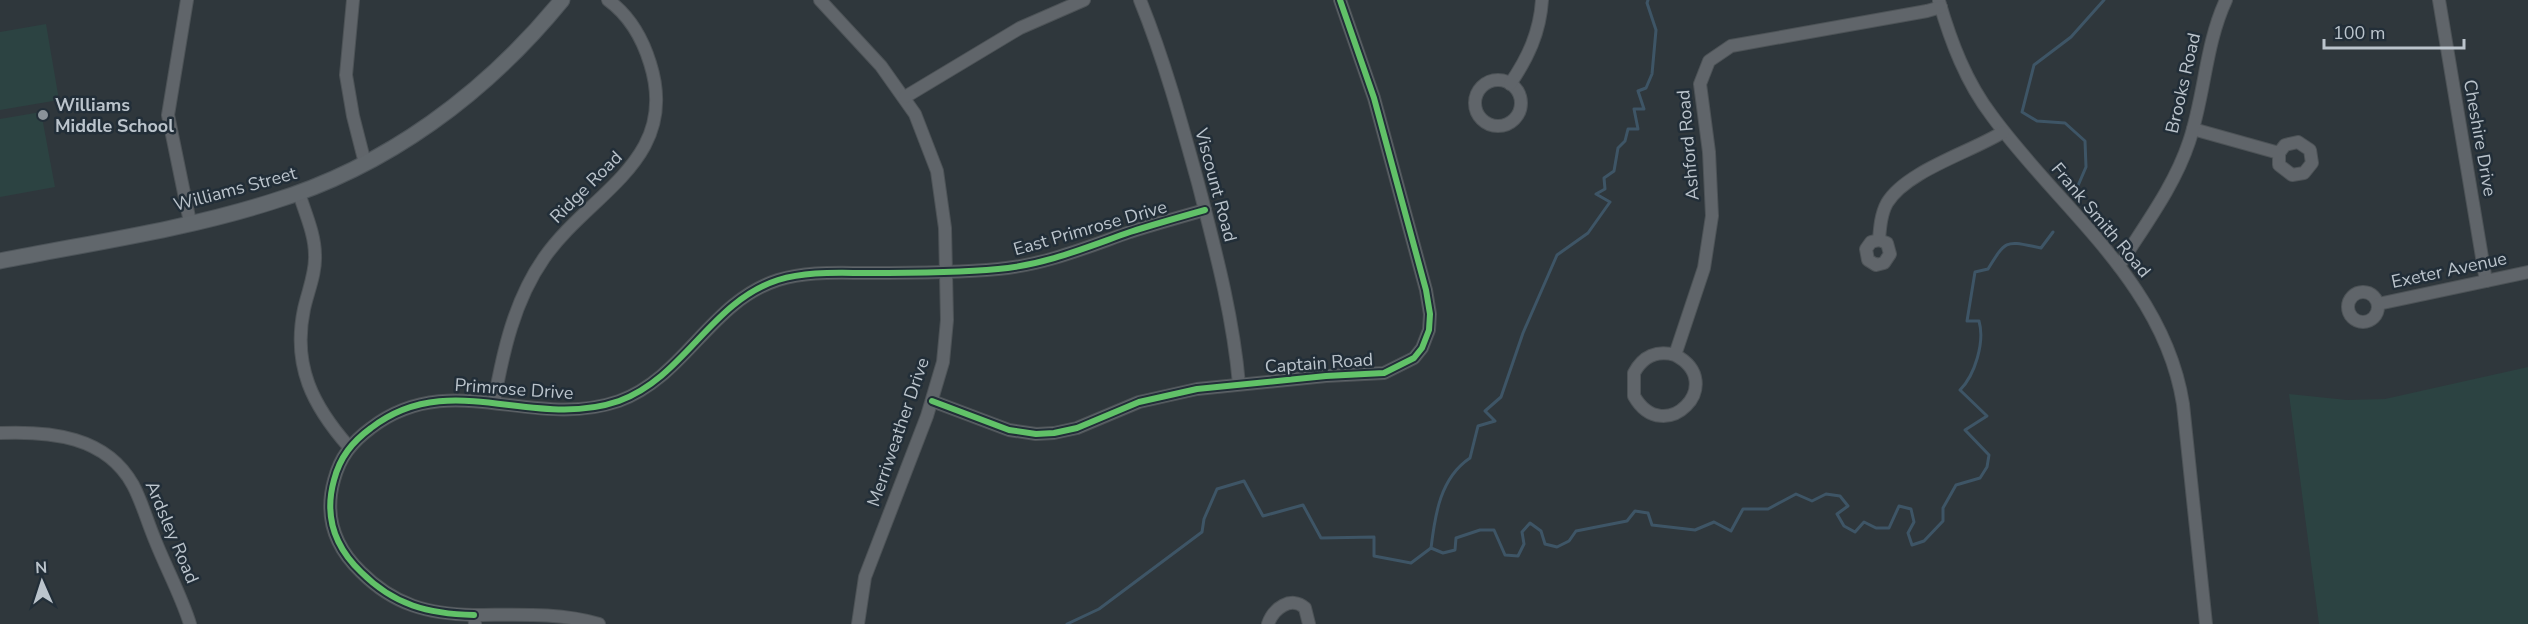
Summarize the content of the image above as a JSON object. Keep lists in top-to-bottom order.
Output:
{
  "streets": {
    "main road": ["Williams Street"],
    "street": [
      "Brooks Road",
      "Cheshire Drive",
      "Ashford Road",
      "Viscount Road",
      "Ridge Road",
      "Frank Smith Road",
      "East Primrose Drive",
      "Exeter Avenue",
      "Captain Road",
      "Primrose Drive",
      "Merriweather Drive",
      "Ardsley Road"
    ]
  },
  "crossings": [
    ["Brooks Road", "Frank Smith Road"],
    ["Cheshire Drive", "Exeter Avenue"],
    ["Ashford Road", "Frank Smith Road"],
    ["Viscount Road", "East Primrose Drive"],
    ["Viscount Road", "Captain Road"],
    ["Ridge Road", "Primrose Drive"],
    ["East Primrose Drive", "Primrose Drive"],
    ["East Primrose Drive", "Merriweather Drive"],
    ["Captain Road", "Merriweather Drive"],
    ["Primrose Drive", "Merriweather Drive"]
  ],
  "places": ["Williams Middle School"],
  "scale_bar": "100 m",
  "north": "top"
}
